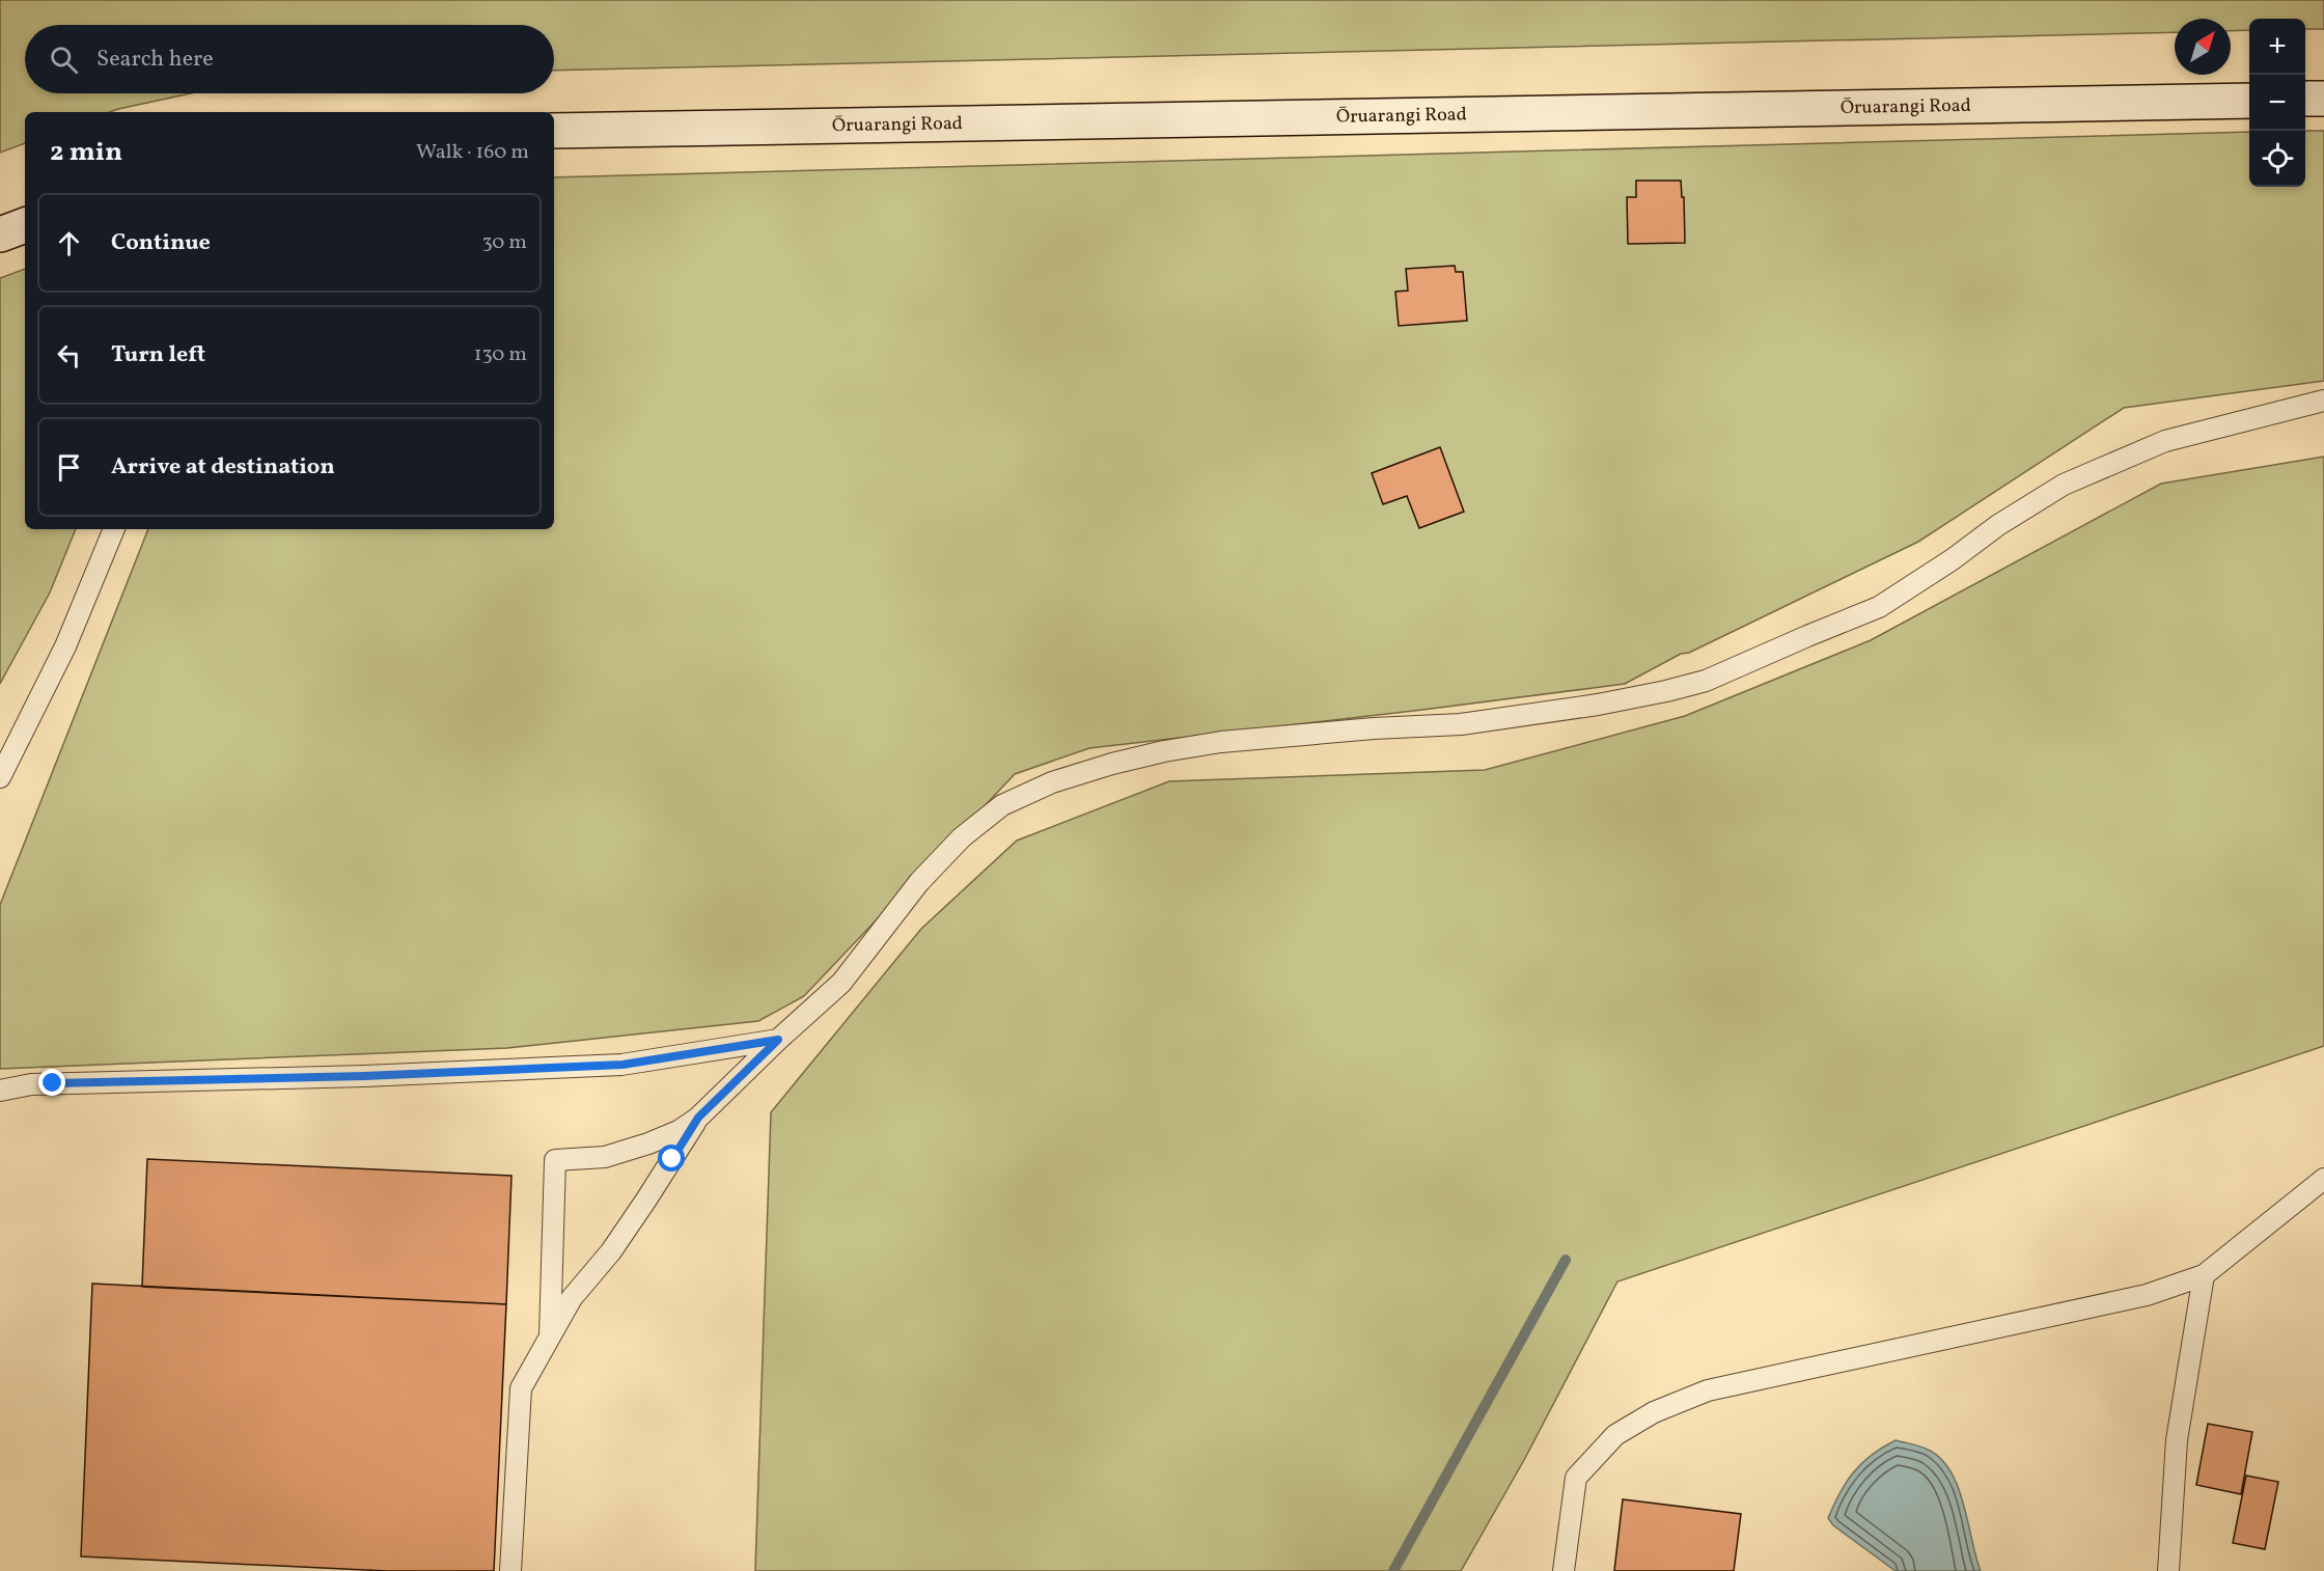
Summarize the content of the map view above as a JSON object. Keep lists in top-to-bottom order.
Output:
{
  "streets": {
    "street": ["Ōruarangi Road"]
  },
  "north": "top right",
  "page": {
    "map_buttons": ["+", "−"],
    "search": "Search here",
    "heading": ["2 min", "Walk · 160 m"],
    "list": [
      ["Continue", "30 m"],
      ["Turn left", "130 m"],
      "Arrive at destination"
    ]
  }
}
